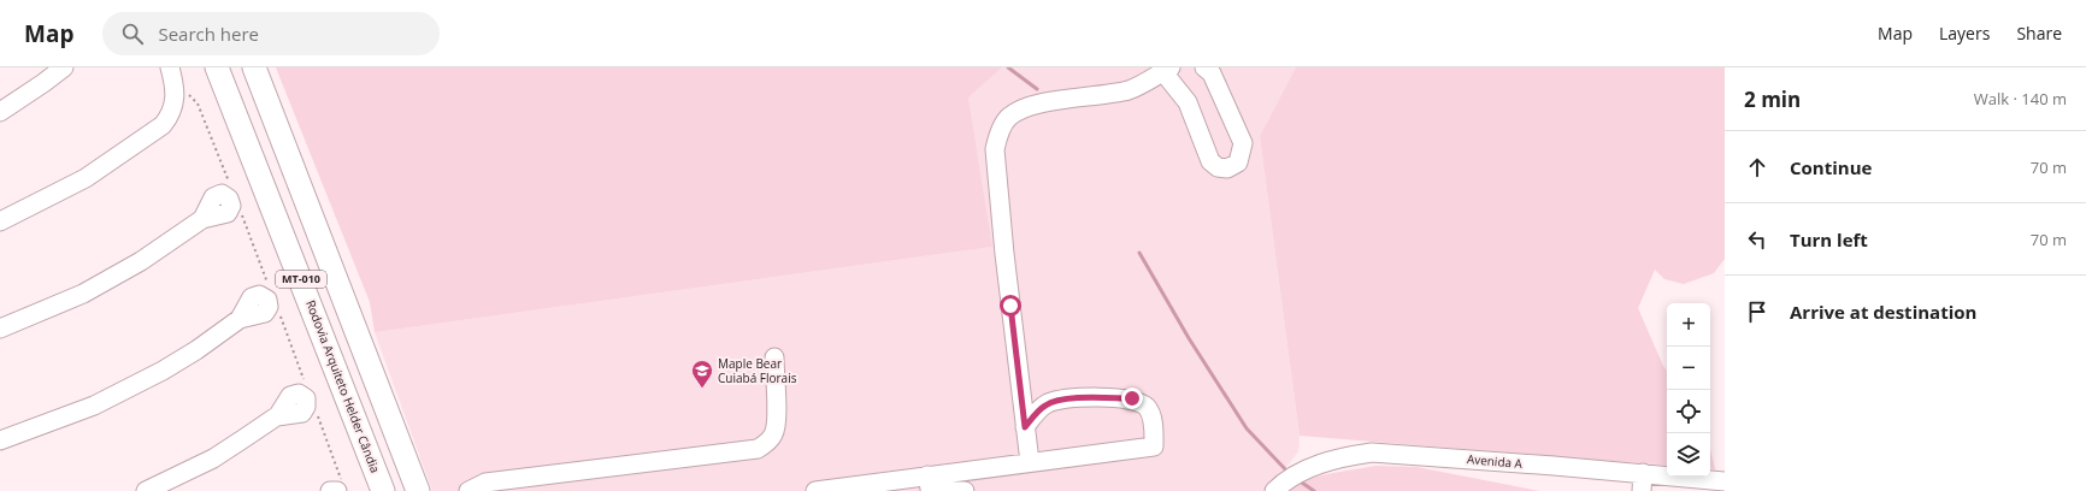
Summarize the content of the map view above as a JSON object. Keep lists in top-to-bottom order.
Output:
{
  "streets": {
    "main road": ["MT-010", "Rodovia Arquiteto Helder Cândia"],
    "street": ["Avenida A"]
  },
  "places": {
    "school or university": ["Maple Bear Cuiabá Florais"]
  },
  "page": {
    "header": "Map",
    "search": "Search here",
    "nav": ["Map", "Layers", "Share"],
    "heading": ["2 min", "Walk · 140 m"],
    "list": [
      ["Continue", "70 m"],
      ["Turn left", "70 m"],
      "Arrive at destination"
    ],
    "map_buttons": ["+", "−"]
  }
}
